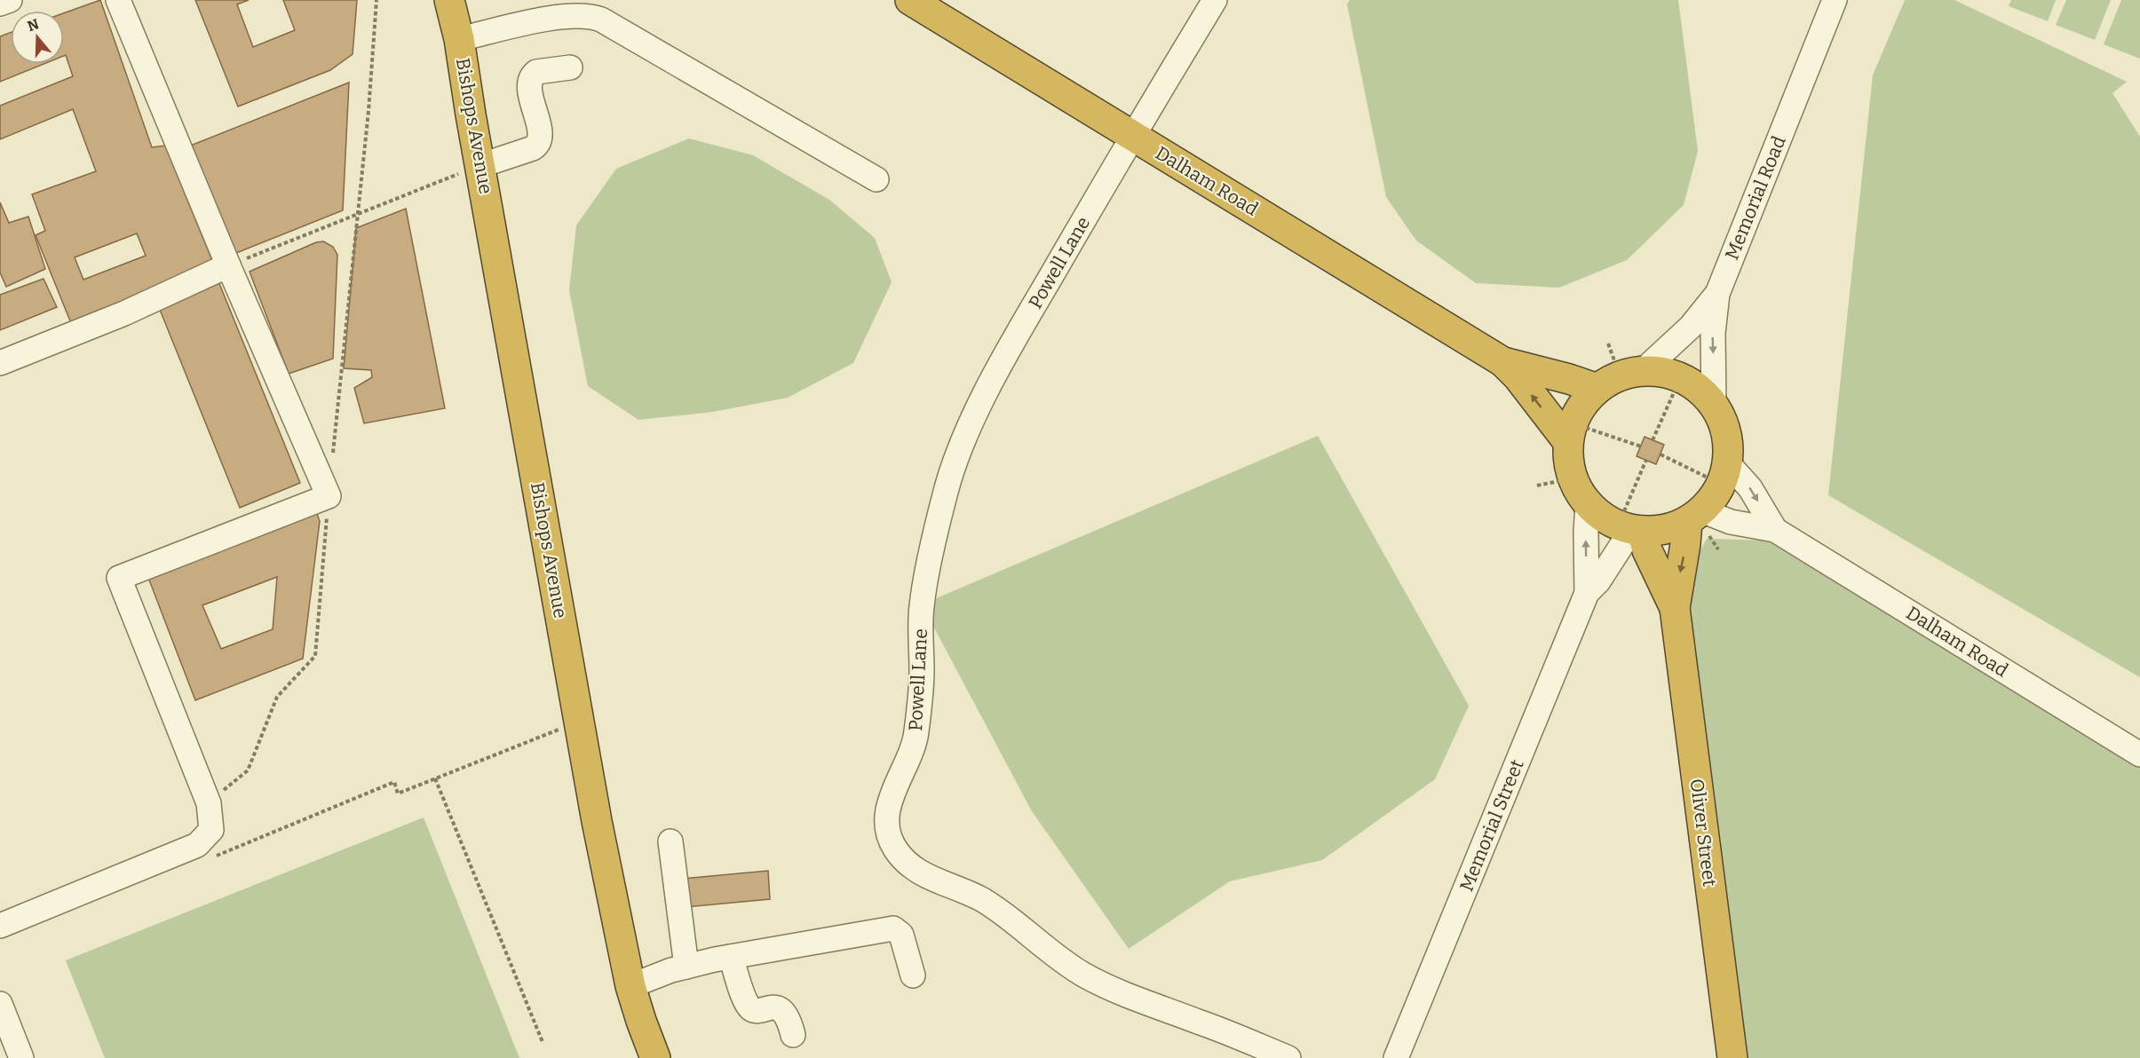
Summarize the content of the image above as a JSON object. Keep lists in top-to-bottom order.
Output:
{
  "streets": {
    "highway": ["Bishops Avenue", "Dalham Road", "Oliver Street"],
    "street": ["Memorial Road", "Powell Lane", "Memorial Street"]
  },
  "crossings": [
    ["Dalham Road", "Memorial Road"],
    ["Dalham Road", "Powell Lane"],
    ["Dalham Road", "Memorial Street"],
    ["Dalham Road", "Oliver Street"],
    ["Memorial Road", "Memorial Street"],
    ["Memorial Road", "Oliver Street"],
    ["Memorial Street", "Oliver Street"]
  ],
  "north": "top"
}
